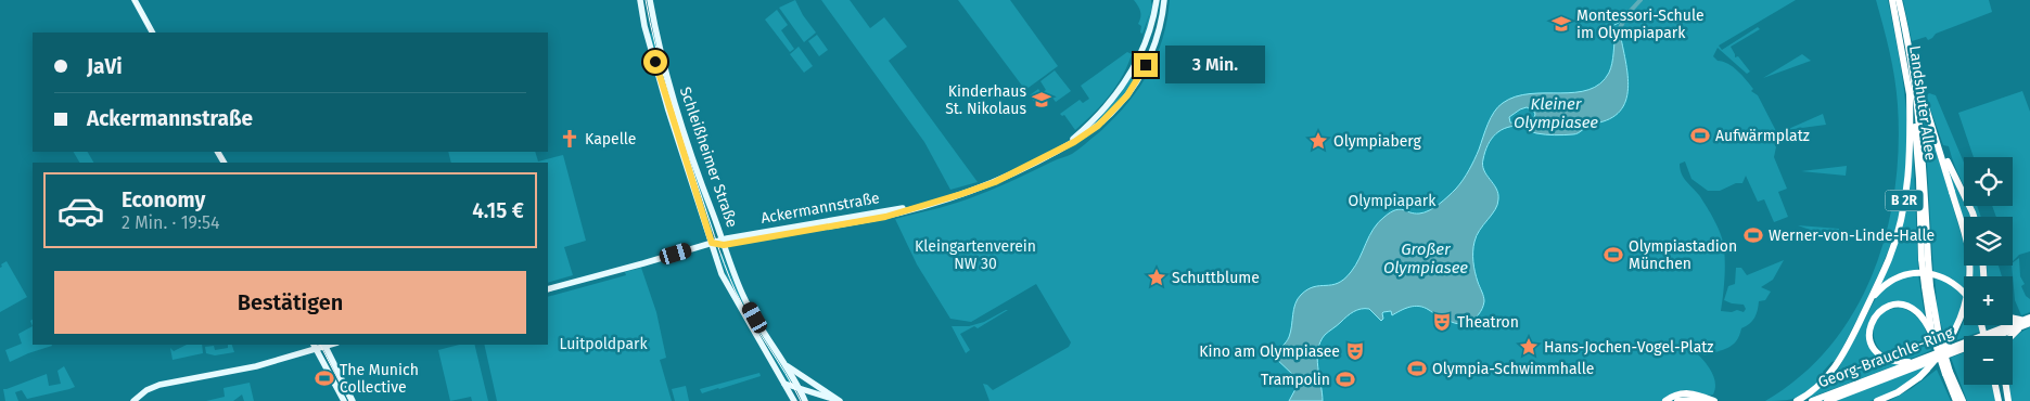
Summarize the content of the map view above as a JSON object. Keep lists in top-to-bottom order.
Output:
{
  "streets": {
    "highway": ["Landshuter Allee", "B 2R", "Georg-Brauchle-Ring"],
    "main road": ["Schleißheimer Straße", "Ackermannstraße"]
  },
  "crossings": [
    ["Landshuter Allee", "B 2R"],
    ["Schleißheimer Straße", "Ackermannstraße"]
  ],
  "water": ["Kleiner Olympiasee", "Großer Olympiasee"],
  "parks": ["Olympiapark", "Kleingartenverein NW 30", "Luitpoldpark"],
  "places": {
    "school or university": ["Montessori-Schule im Olympiapark", "Kinderhaus St. Nikolaus"],
    "sports": [
      "Aufwärmplatz",
      "Werner-von-Linde-Halle",
      "Olympiastadion München",
      "Olympia-Schwimmhalle",
      "The Munich Collective",
      "Trampolin"
    ],
    "church": ["Kapelle"],
    "place": ["Olympiaberg", "Schuttblume", "Hans-Jochen-Vogel-Platz"],
    "theatre": ["Theatron", "Kino am Olympiasee"]
  },
  "page": {
    "banner": ["JaVi", "Ackermannstraße"],
    "bubble": "3 Min.",
    "map_buttons": ["+", "−"],
    "list": [
      {
        "name": "Economy",
        "note": "2 Min. · 19:54",
        "value": "4.15 €"
      }
    ],
    "buttons": "Bestätigen"
  }
}
